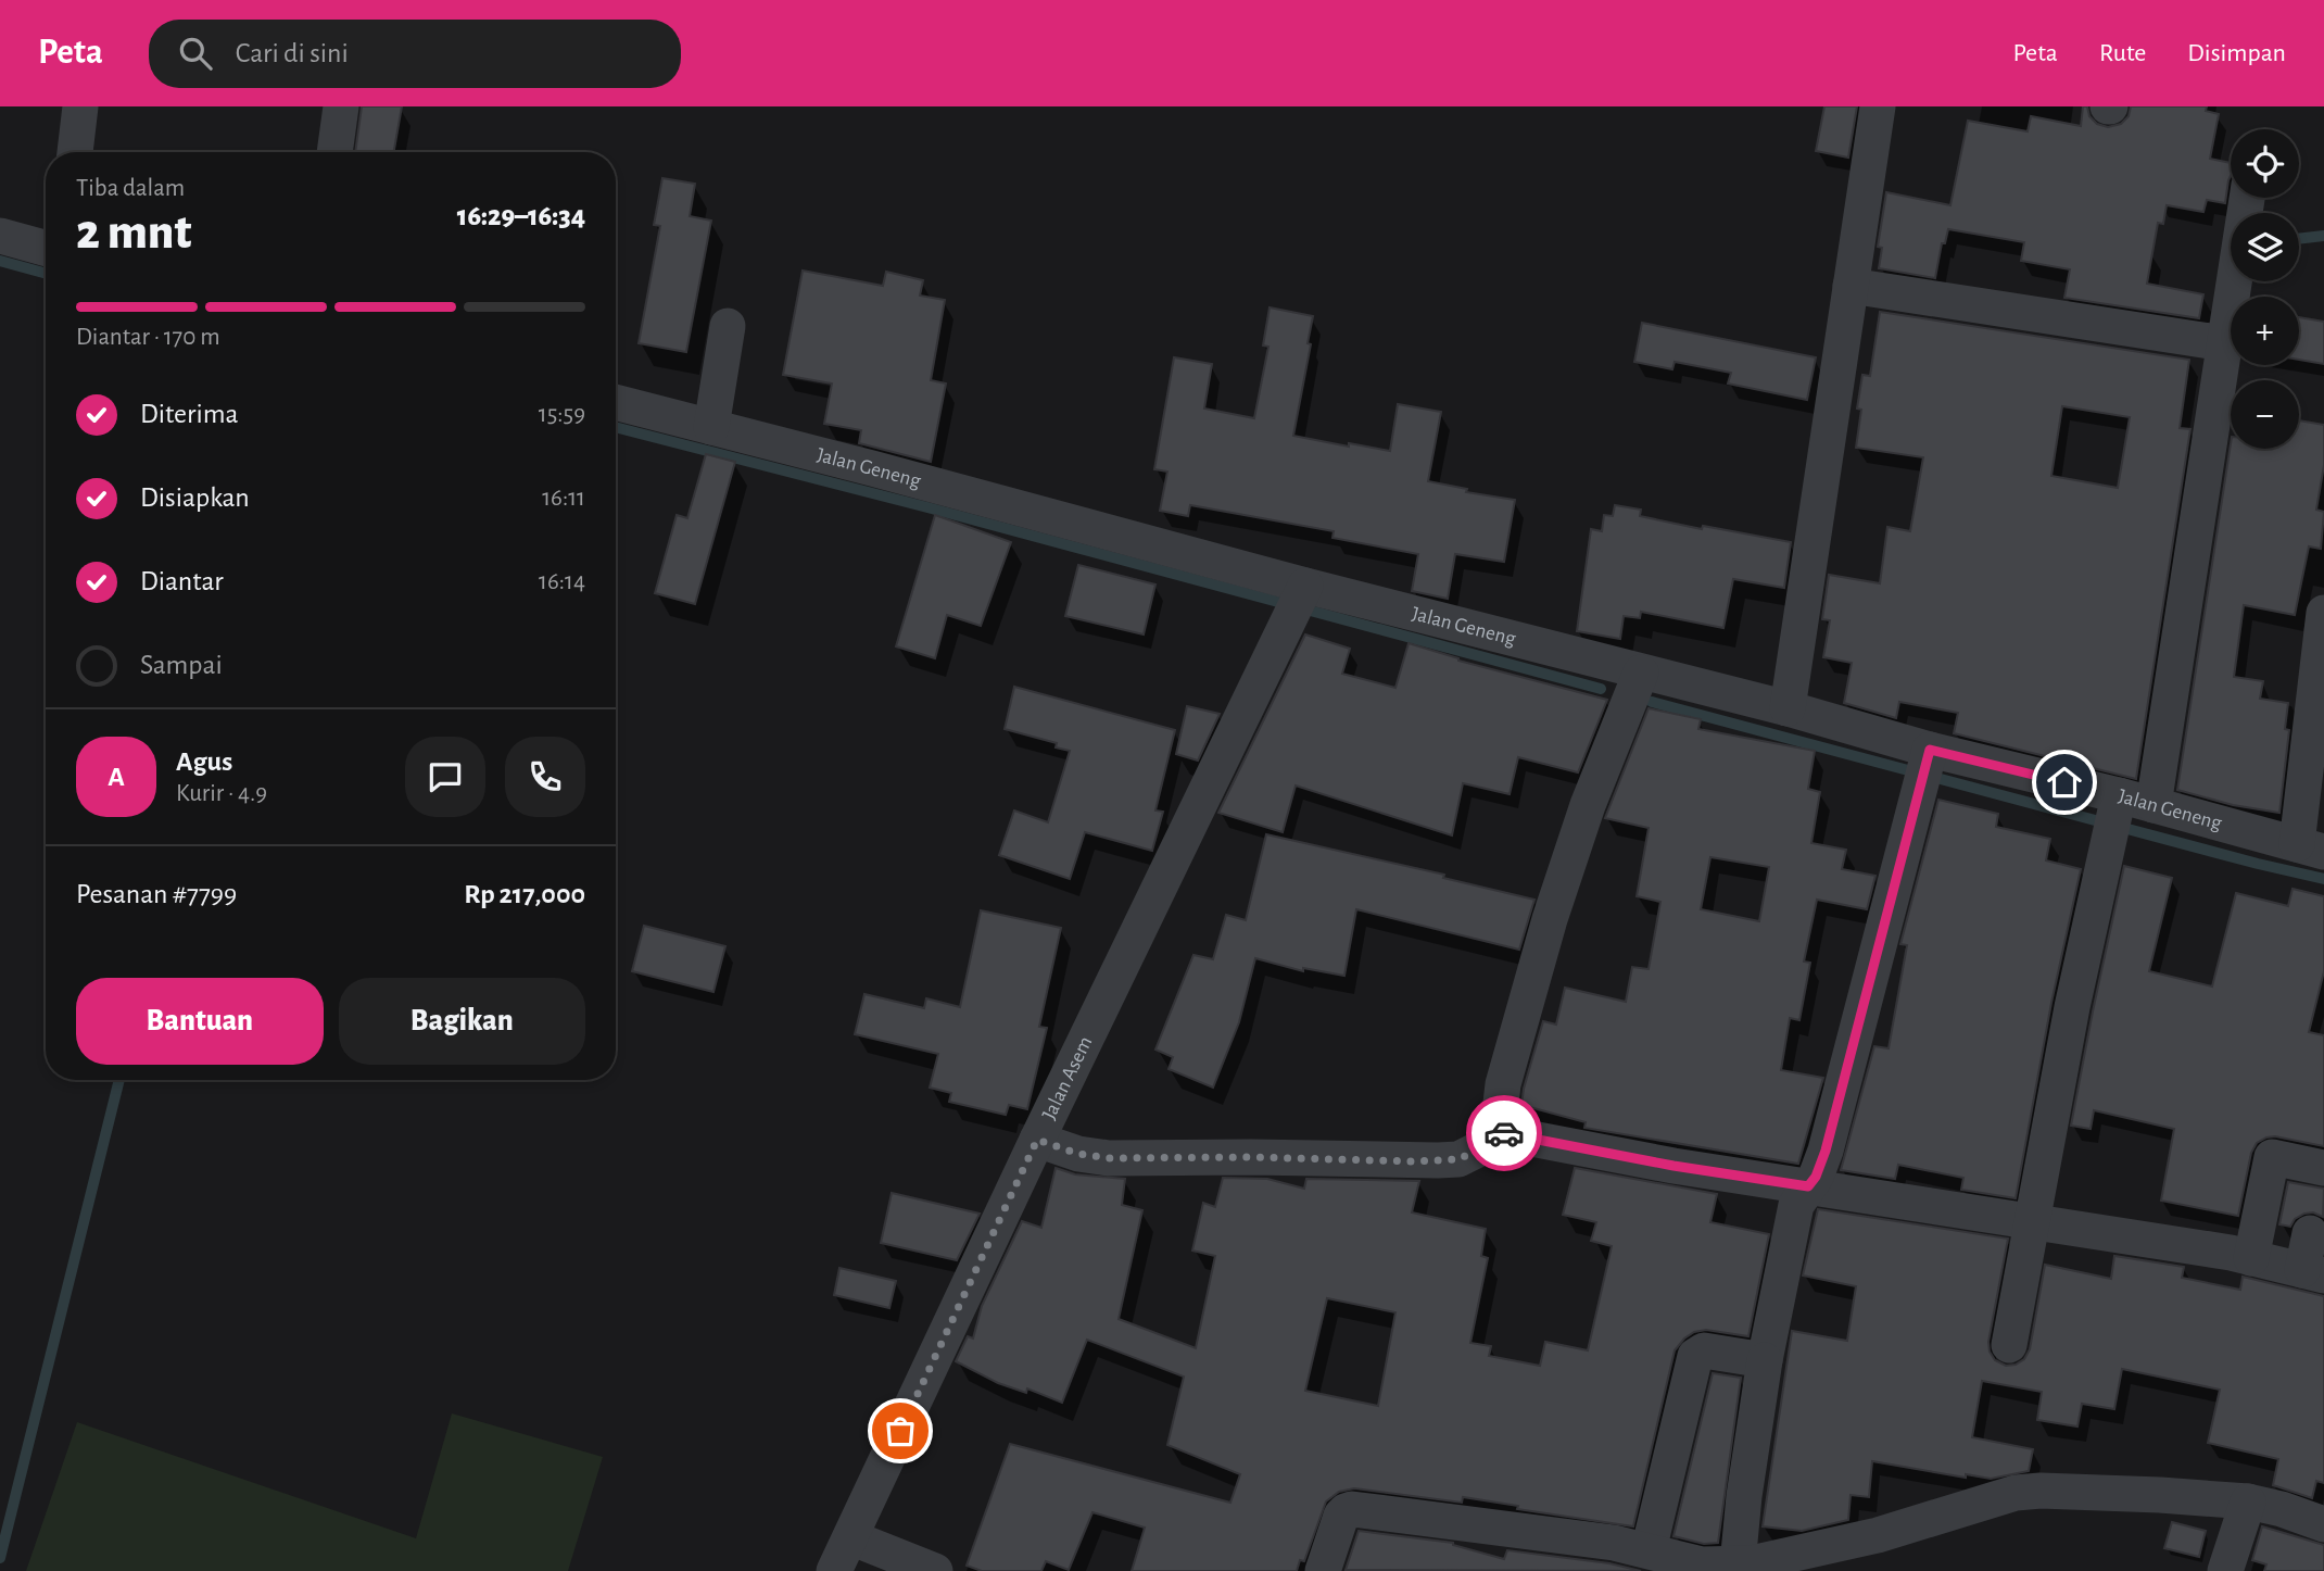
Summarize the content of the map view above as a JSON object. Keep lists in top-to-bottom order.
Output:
{
  "streets": {
    "street": ["Jalan Geneng", "Jalan Asem"]
  },
  "crossings": [
    ["Jalan Geneng", "Jalan Asem"]
  ],
  "page": {
    "header": "Peta",
    "search": "Cari di sini",
    "nav": ["Peta", "Rute", "Disimpan"],
    "map_buttons": ["+", "−"],
    "heading": ["2 mnt", "Tiba dalam", "16:29–16:34"],
    "panel": [
      "Agus",
      "Kurir · 4.9",
      "Pesanan #7799",
      "Rp 217,000"
    ],
    "bar": "Diantar · 170 m",
    "list": [
      ["Diterima", "15:59"],
      ["Disiapkan", "16:11"],
      ["Diantar", "16:14"],
      "Sampai"
    ],
    "round": "A",
    "buttons": ["Bantuan", "Bagikan"]
  }
}
